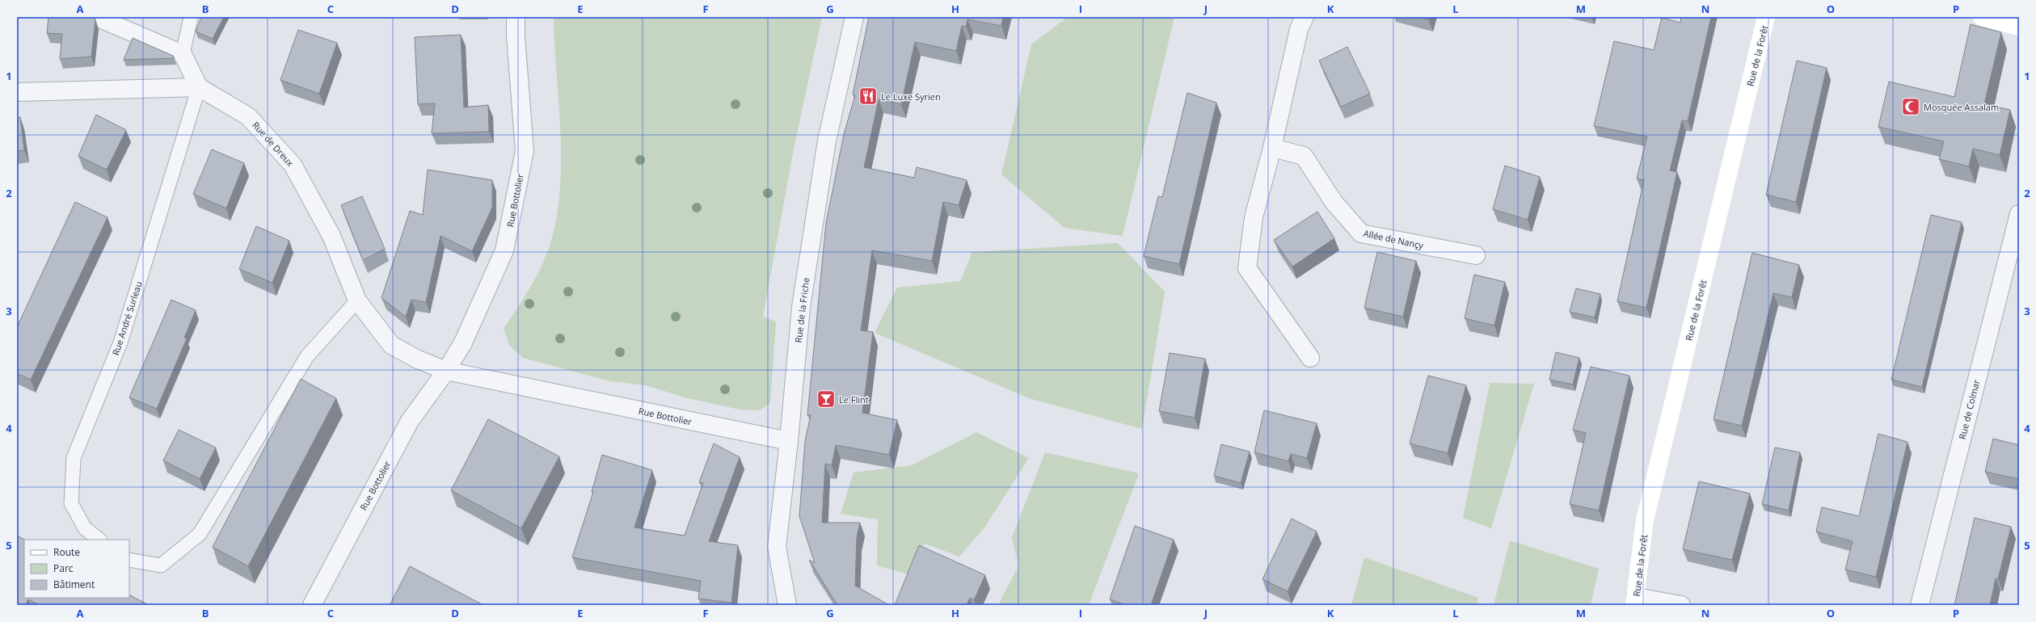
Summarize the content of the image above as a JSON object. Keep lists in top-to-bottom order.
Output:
{
  "streets": {
    "street": [
      "Rue de la Forêt",
      "Rue de Dreux",
      "Rue Bottolier",
      "Allée de Nançy",
      "Rue de la Friche",
      "Rue de Colmar"
    ],
    "lane": ["Rue André Surleau"]
  },
  "crossings": [
    ["Rue de Dreux", "Rue Bottolier"],
    ["Rue de Dreux", "Rue André Surleau"],
    ["Rue Bottolier", "Rue de la Friche"]
  ],
  "places": {
    "restaurant": ["Le Luxe Syrien"],
    "mosque": ["Mosquée Assalam"],
    "bar": ["Le Flint"]
  },
  "legend": ["Route", "Parc", "Bâtiment"],
  "grid": {
    "columns": [
      "A",
      "B",
      "C",
      "D",
      "E",
      "F",
      "G",
      "H",
      "I",
      "J",
      "K",
      "L",
      "M",
      "N",
      "O",
      "P"
    ],
    "rows": [
      "1",
      "2",
      "3",
      "4",
      "5"
    ]
  }
}
